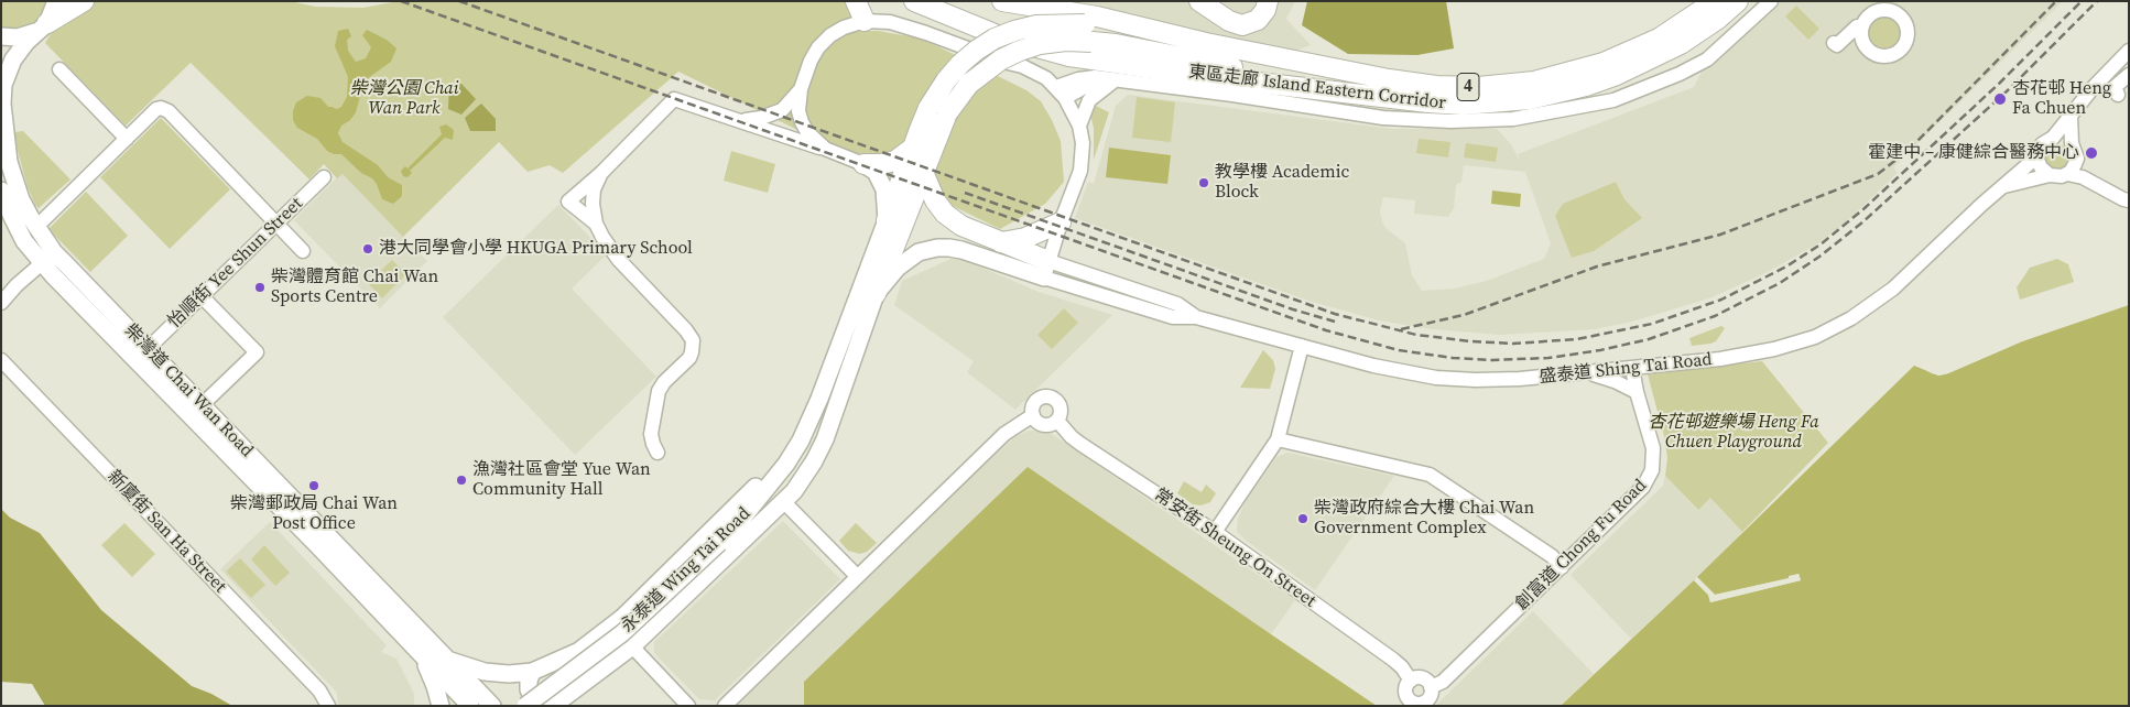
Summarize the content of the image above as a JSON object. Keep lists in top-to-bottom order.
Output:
{
  "streets": {
    "highway": ["4", "東區走廊 Island Eastern Corridor"],
    "main road": ["柴灣道 Chai Wan Road", "永泰道 Wing Tai Road"],
    "street": [
      "怡順街 Yee Shun Street",
      "盛泰道 Shing Tai Road",
      "新廈街 San Ha Street",
      "創富道 Chong Fu Road",
      "常安街 Sheung On Street"
    ]
  },
  "crossings": [
    ["怡順街 Yee Shun Street", "柴灣道 Chai Wan Road"],
    ["盛泰道 Shing Tai Road", "創富道 Chong Fu Road"],
    ["創富道 Chong Fu Road", "常安街 Sheung On Street"]
  ],
  "parks": ["柴灣公園 Chai Wan Park", "杏花邨遊樂場 Heng Fa Chuen Playground"],
  "places": [
    "杏花邨 Heng Fa Chuen",
    "霍建中 – 康健綜合醫務中心",
    "教學樓 Academic Block",
    "港大同學會小學 HKUGA Primary School",
    "柴灣體育館 Chai Wan Sports Centre",
    "漁灣社區會堂 Yue Wan Community Hall",
    "柴灣郵政局 Chai Wan Post Office",
    "柴灣政府綜合大樓 Chai Wan Government Complex"
  ]
}
